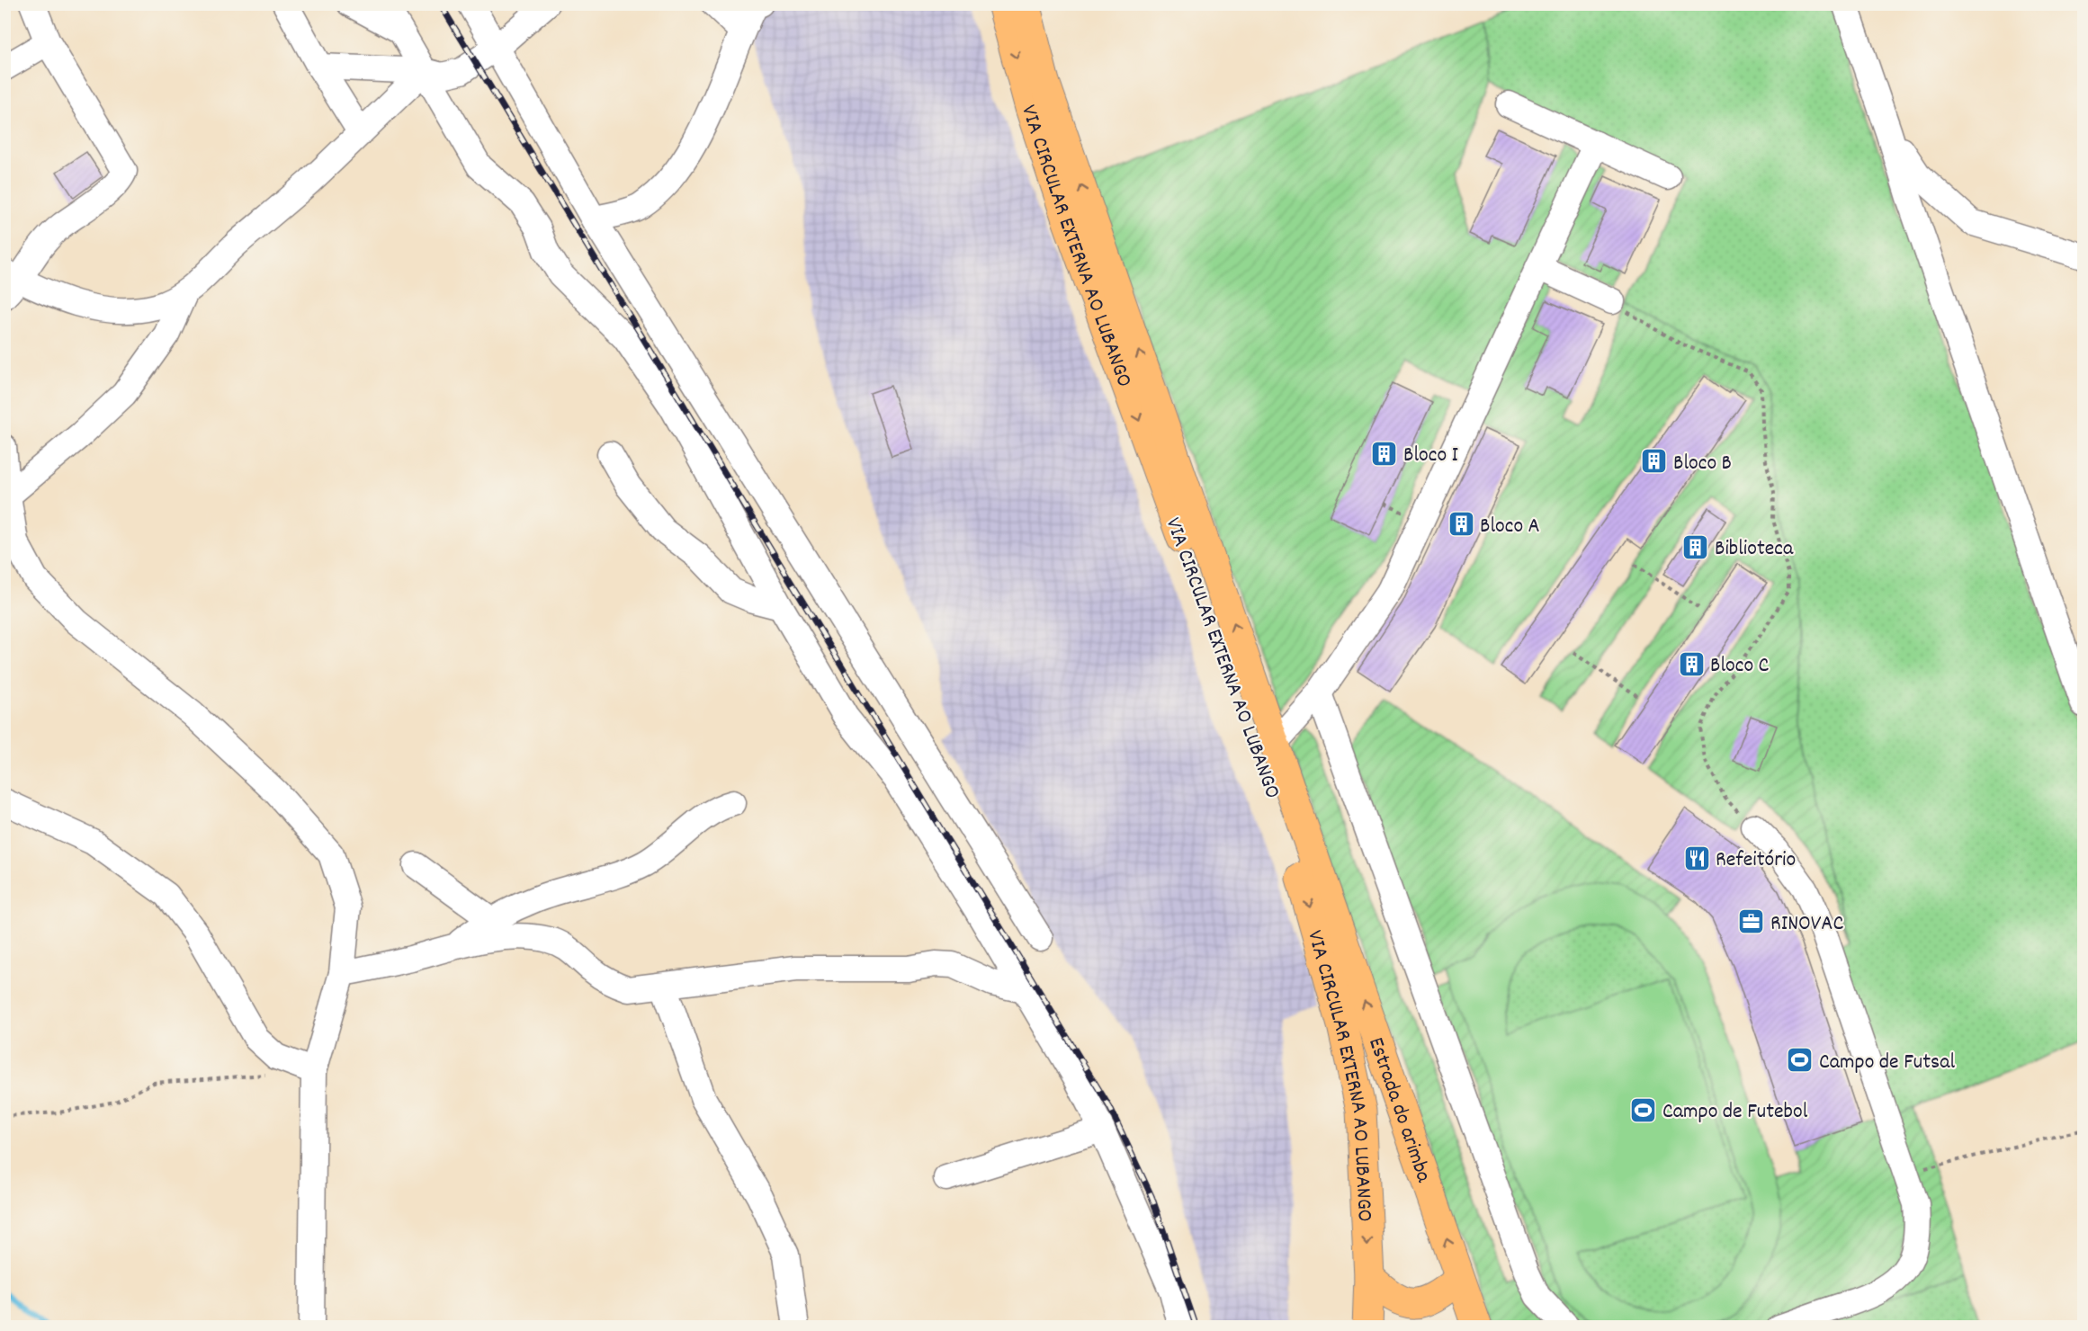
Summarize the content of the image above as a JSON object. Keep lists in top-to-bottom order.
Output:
{
  "streets": {
    "main road": ["VIA CIRCULAR EXTERNA AO LUBANGO", "Estrada do arimba"]
  },
  "crossings": [
    ["VIA CIRCULAR EXTERNA AO LUBANGO", "Estrada do arimba"]
  ],
  "one_way": ["Estrada do arimba"],
  "places": {
    "building": [
      "Bloco I",
      "Bloco B",
      "Bloco A",
      "Biblioteca",
      "Bloco C"
    ],
    "restaurant": ["Refeitório"],
    "office": ["RINOVAC"],
    "sports": ["Campo de Futsal", "Campo de Futebol"]
  }
}
